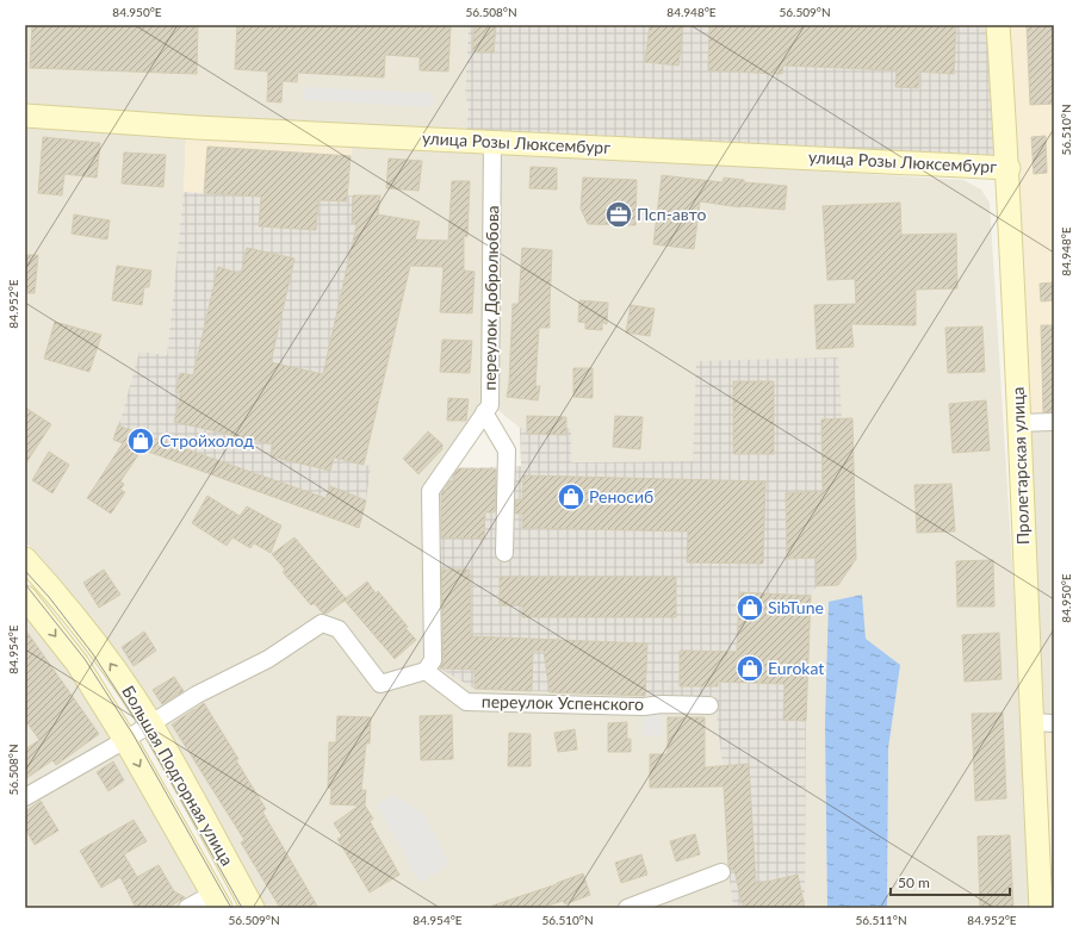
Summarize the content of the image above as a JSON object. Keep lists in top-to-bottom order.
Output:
{
  "streets": {
    "street": [
      "улица Розы Люксембург",
      "переулок Добролюбова",
      "Пролетарская улица",
      "переулок Успенского",
      "Большая Подгорная улица"
    ]
  },
  "crossings": [
    ["улица Розы Люксембург", "переулок Добролюбова"],
    ["улица Розы Люксембург", "Пролетарская улица"],
    ["переулок Добролюбова", "переулок Успенского"]
  ],
  "places": {
    "office": ["Псп-авто"],
    "shop": [
      "Стройхолод",
      "Реносиб",
      "SibTune",
      "Eurokat"
    ]
  },
  "scale_bar": "50 m",
  "coordinates": [
    "84.950°E",
    "56.508°N",
    "84.948°E",
    "56.509°N",
    "56.510°N",
    "84.952°E",
    "84.954°E",
    "56.511°N"
  ]
}
